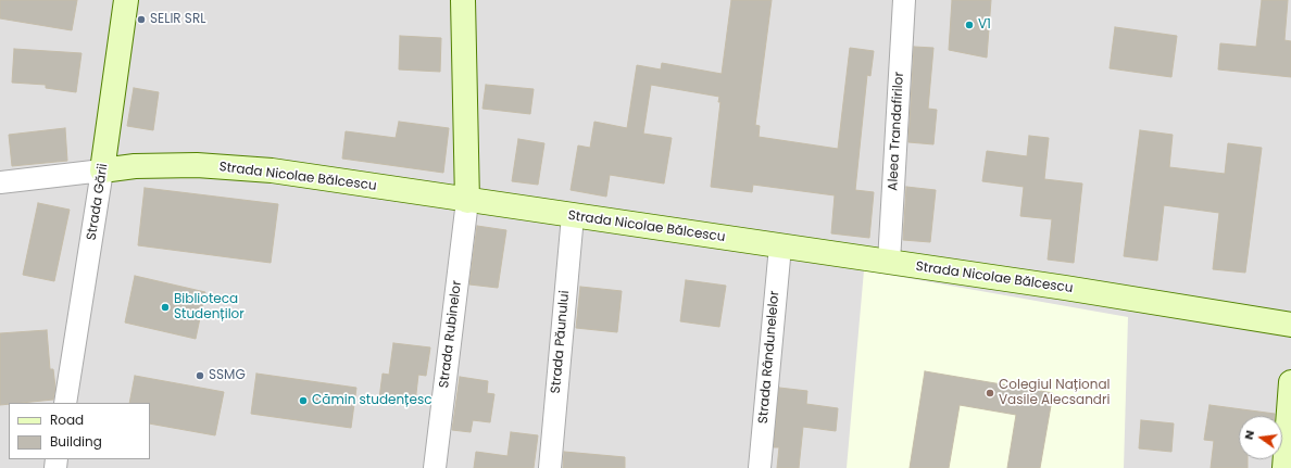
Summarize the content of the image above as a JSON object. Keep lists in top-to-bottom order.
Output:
{
  "streets": {
    "main road": ["Strada Nicolae Bălcescu", "Strada Gării"],
    "street": [
      "Aleea Trandafirilor",
      "Strada Rubinelor",
      "Strada Păunului",
      "Strada Rândunelelor"
    ]
  },
  "crossings": [
    ["Aleea Trandafirilor", "Strada Nicolae Bălcescu"],
    ["Strada Nicolae Bălcescu", "Strada Gării"],
    ["Strada Nicolae Bălcescu", "Strada Rubinelor"],
    ["Strada Nicolae Bălcescu", "Strada Păunului"],
    ["Strada Nicolae Bălcescu", "Strada Rândunelelor"]
  ],
  "places": [
    "SELIR SRL",
    "V1",
    "Biblioteca Studenților",
    "SSMG",
    "Colegiul Național Vasile Alecsandri",
    "Cămin studențesc"
  ],
  "legend": ["Road", "Building"],
  "north": "left"
}
